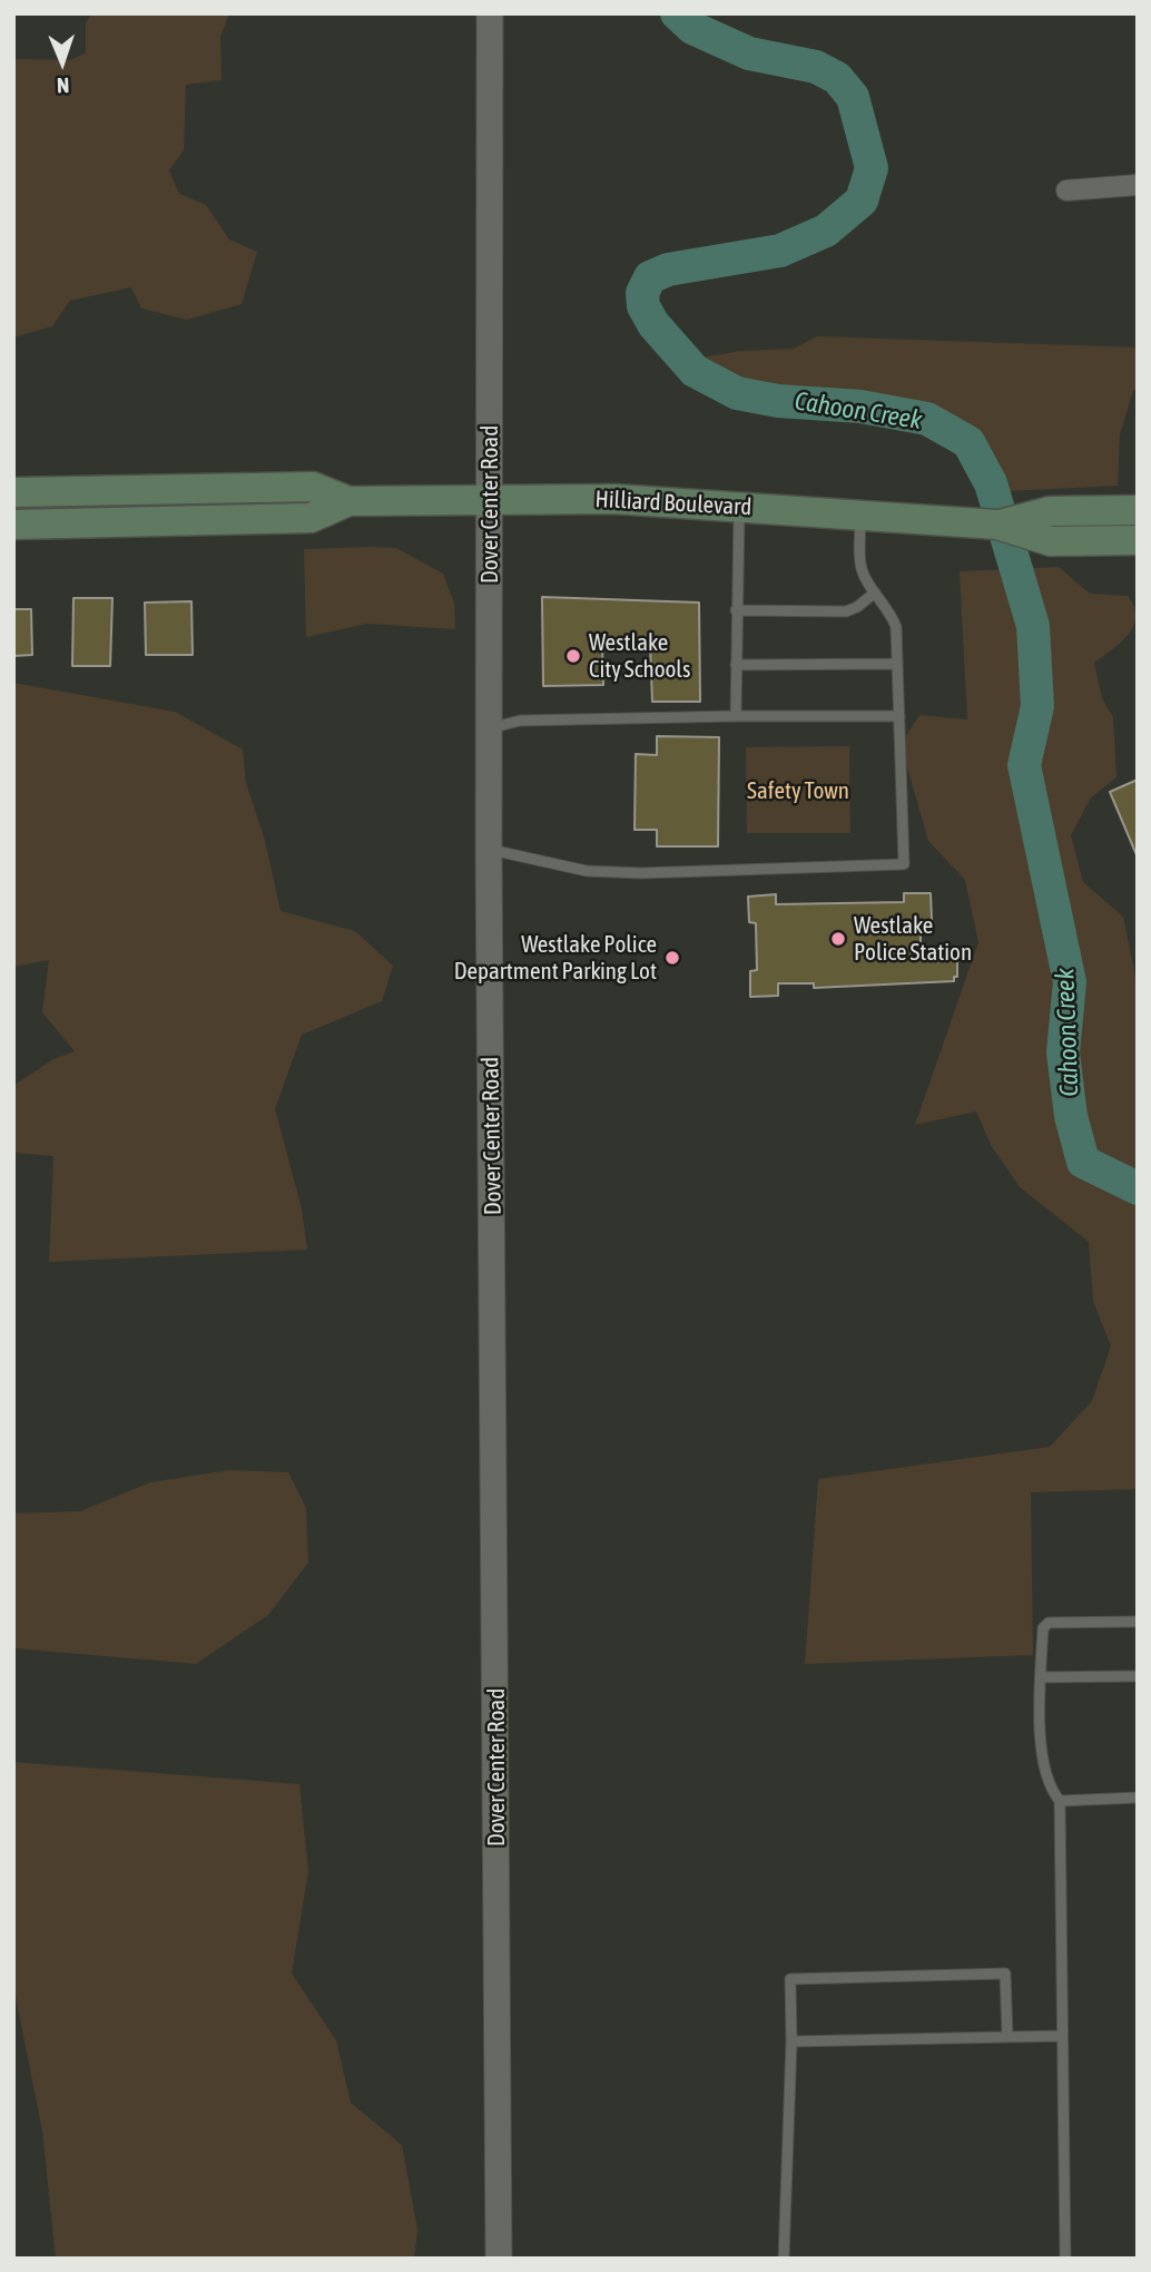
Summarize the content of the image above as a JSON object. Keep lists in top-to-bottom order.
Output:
{
  "streets": {
    "main road": ["Hilliard Boulevard"],
    "street": ["Dover Center Road"]
  },
  "crossings": [
    ["Hilliard Boulevard", "Dover Center Road"]
  ],
  "water": ["Cahoon Creek"],
  "parks": ["Safety Town"],
  "places": ["Westlake City Schools", "Westlake Police Station", "Westlake Police Department Parking Lot"],
  "north": "bottom"
}
